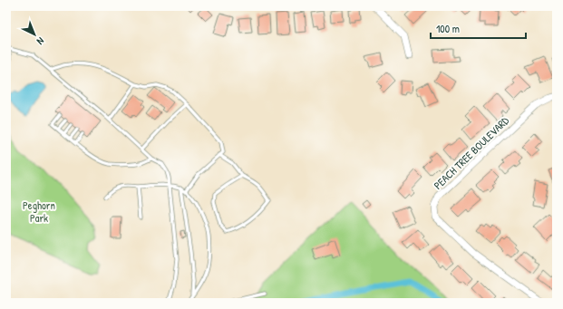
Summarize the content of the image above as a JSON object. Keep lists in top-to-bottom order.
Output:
{
  "streets": {
    "street": ["PEACH TREE BOULEVARD"]
  },
  "parks": ["Peghorn Park"],
  "scale_bar": "100 m",
  "north": "bottom right"
}
